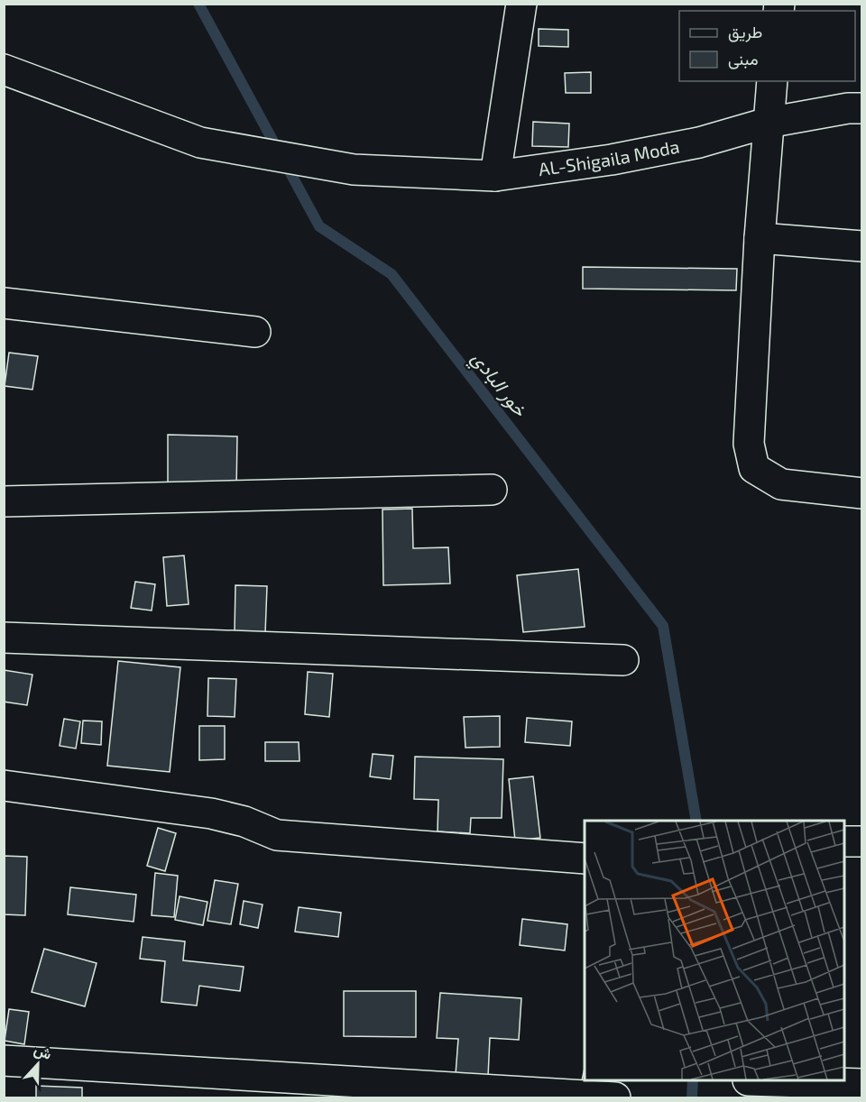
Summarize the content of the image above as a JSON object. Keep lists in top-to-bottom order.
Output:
{
  "streets": {
    "street": ["AL-Shigaila Moda"]
  },
  "water": ["خور البادي"],
  "legend": ["طريق", "مبنى"],
  "north": "top"
}
